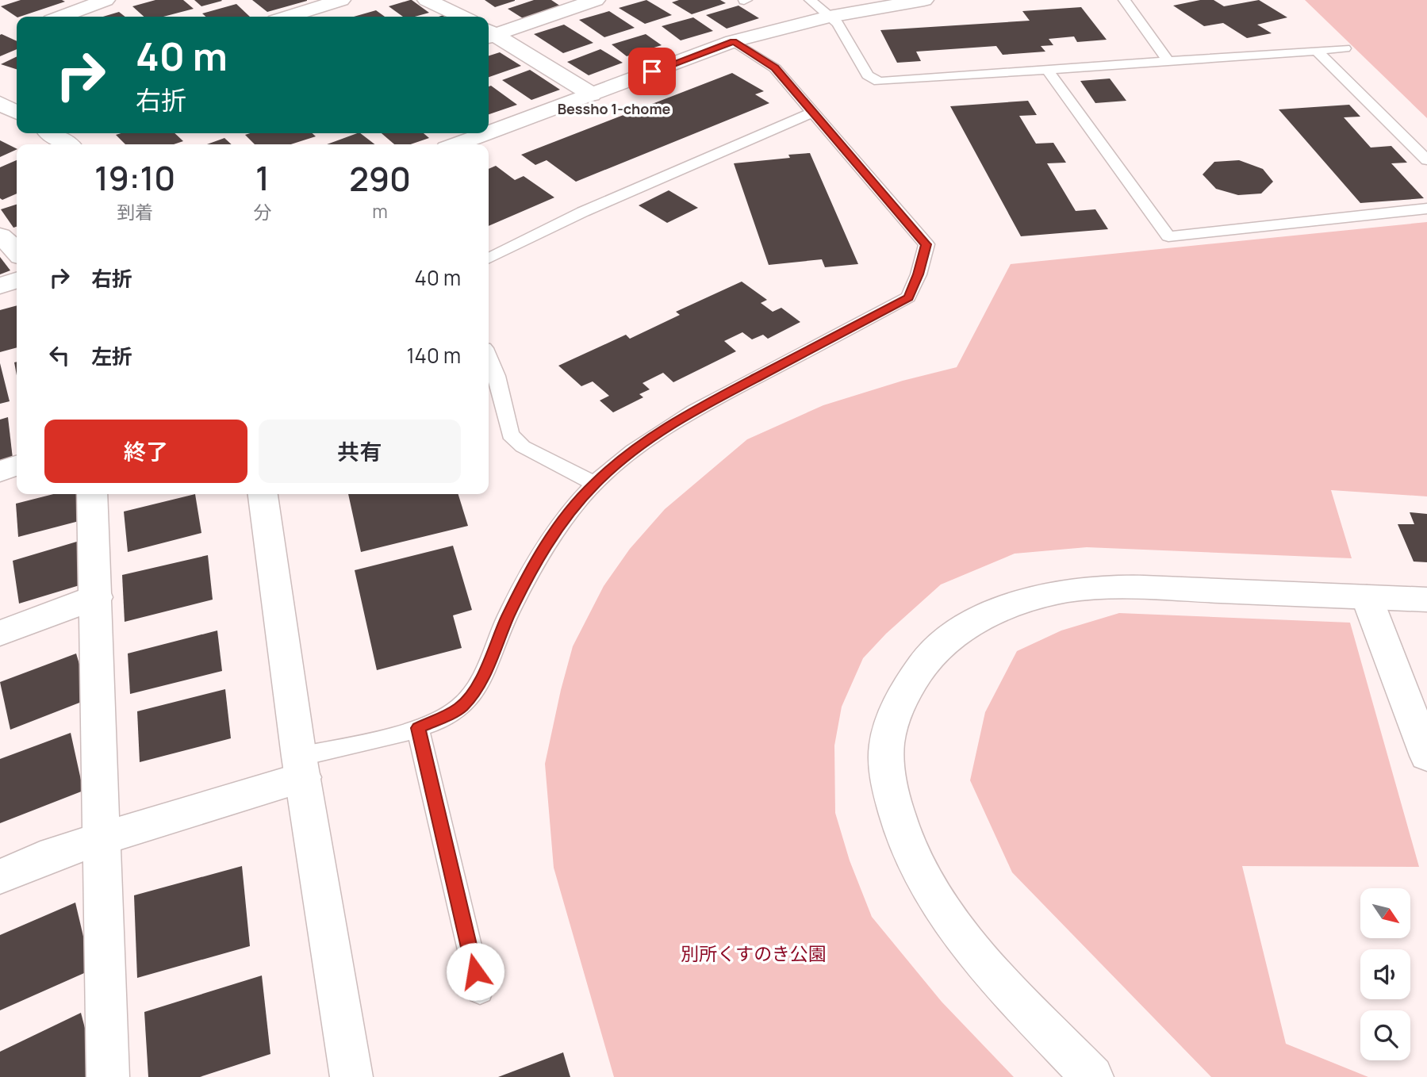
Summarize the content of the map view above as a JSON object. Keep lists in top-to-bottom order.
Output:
{
  "districts": ["Bessho 1-chome"],
  "parks": ["別所くすのき公園"],
  "north": "bottom right",
  "page": {
    "turn": ["40 m", "右折"],
    "eta": [
      "19:10",
      "到着",
      "1",
      "分",
      "290",
      "m"
    ],
    "list": [
      {
        "name": "右折",
        "value": "40 m"
      },
      {
        "name": "左折",
        "value": "140 m"
      }
    ],
    "buttons": ["終了", "共有"]
  }
}
